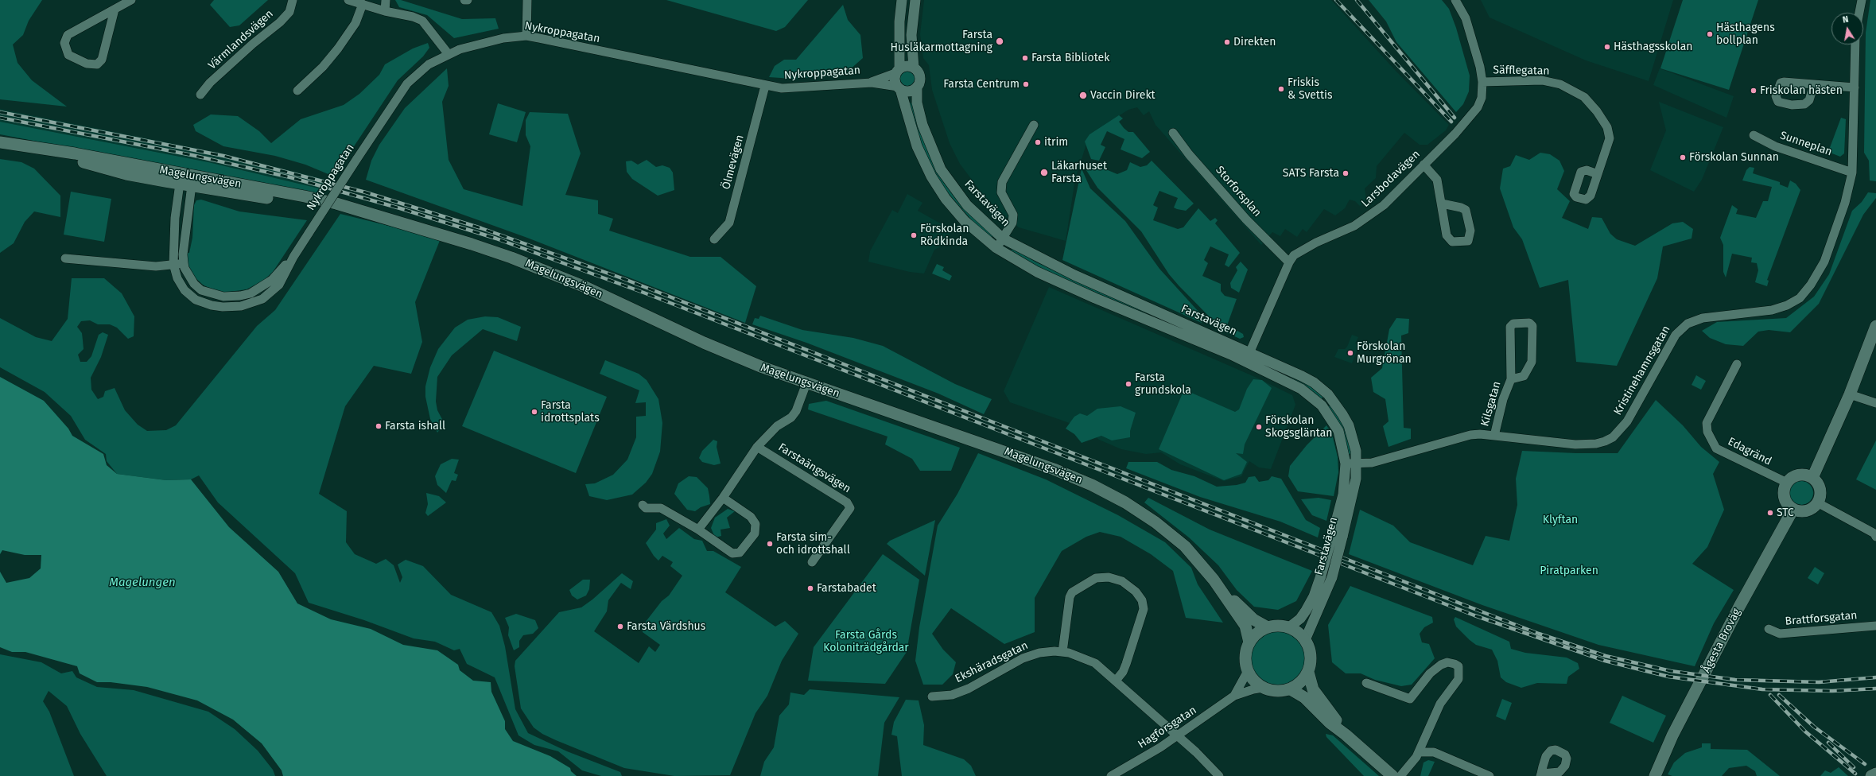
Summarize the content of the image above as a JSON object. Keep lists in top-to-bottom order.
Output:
{
  "streets": {
    "main road": ["Magelungsvägen", "Ågesta Broväg"],
    "street": [
      "Nykroppagatan",
      "Värmlandsvägen",
      "Säfflegatan",
      "Sunneplan",
      "Ölmevägen",
      "Larsbodavägen",
      "Storforsplan",
      "Farstavägen",
      "Kristinehamnsgatan",
      "Kilsgatan",
      "Edagränd",
      "Farstaängsvägen",
      "Brattforsgatan",
      "Ekshäradsgatan",
      "Hagforsgatan"
    ]
  },
  "crossings": [
    ["Nykroppagatan", "Ölmevägen"],
    ["Nykroppagatan", "Magelungsvägen"],
    ["Nykroppagatan", "Farstavägen"],
    ["Säfflegatan", "Larsbodavägen"],
    ["Sunneplan", "Kristinehamnsgatan"],
    ["Magelungsvägen", "Farstavägen"],
    ["Magelungsvägen", "Farstaängsvägen"],
    ["Magelungsvägen", "Hagforsgatan"],
    ["Larsbodavägen", "Storforsplan"],
    ["Larsbodavägen", "Farstavägen"],
    ["Farstavägen", "Kristinehamnsgatan"],
    ["Farstavägen", "Hagforsgatan"],
    ["Kristinehamnsgatan", "Kilsgatan"],
    ["Edagränd", "Ågesta Broväg"],
    ["Ekshäradsgatan", "Hagforsgatan"]
  ],
  "water": ["Magelungen"],
  "parks": ["Klyftan", "Piratparken", "Farsta Gårds Koloniträdgårdar"],
  "places": [
    "Hästhagens bollplan",
    "Farsta Husläkarmottagning",
    "Direkten",
    "Hästhagsskolan",
    "Farsta Bibliotek",
    "Farsta Centrum",
    "Friskis & Svettis",
    "Friskolan hästen",
    "Vaccin Direkt",
    "itrim",
    "Förskolan Sunnan",
    "Läkarhuset Farsta",
    "SATS Farsta",
    "Förskolan Rödkinda",
    "Förskolan Murgrönan",
    "Farsta grundskola",
    "Farsta idrottsplats",
    "Farsta ishall",
    "Förskolan Skogsgläntan",
    "STC",
    "Farsta sim- och idrottshall",
    "Farstabadet",
    "Farsta Värdshus"
  ],
  "north": "top"
}
